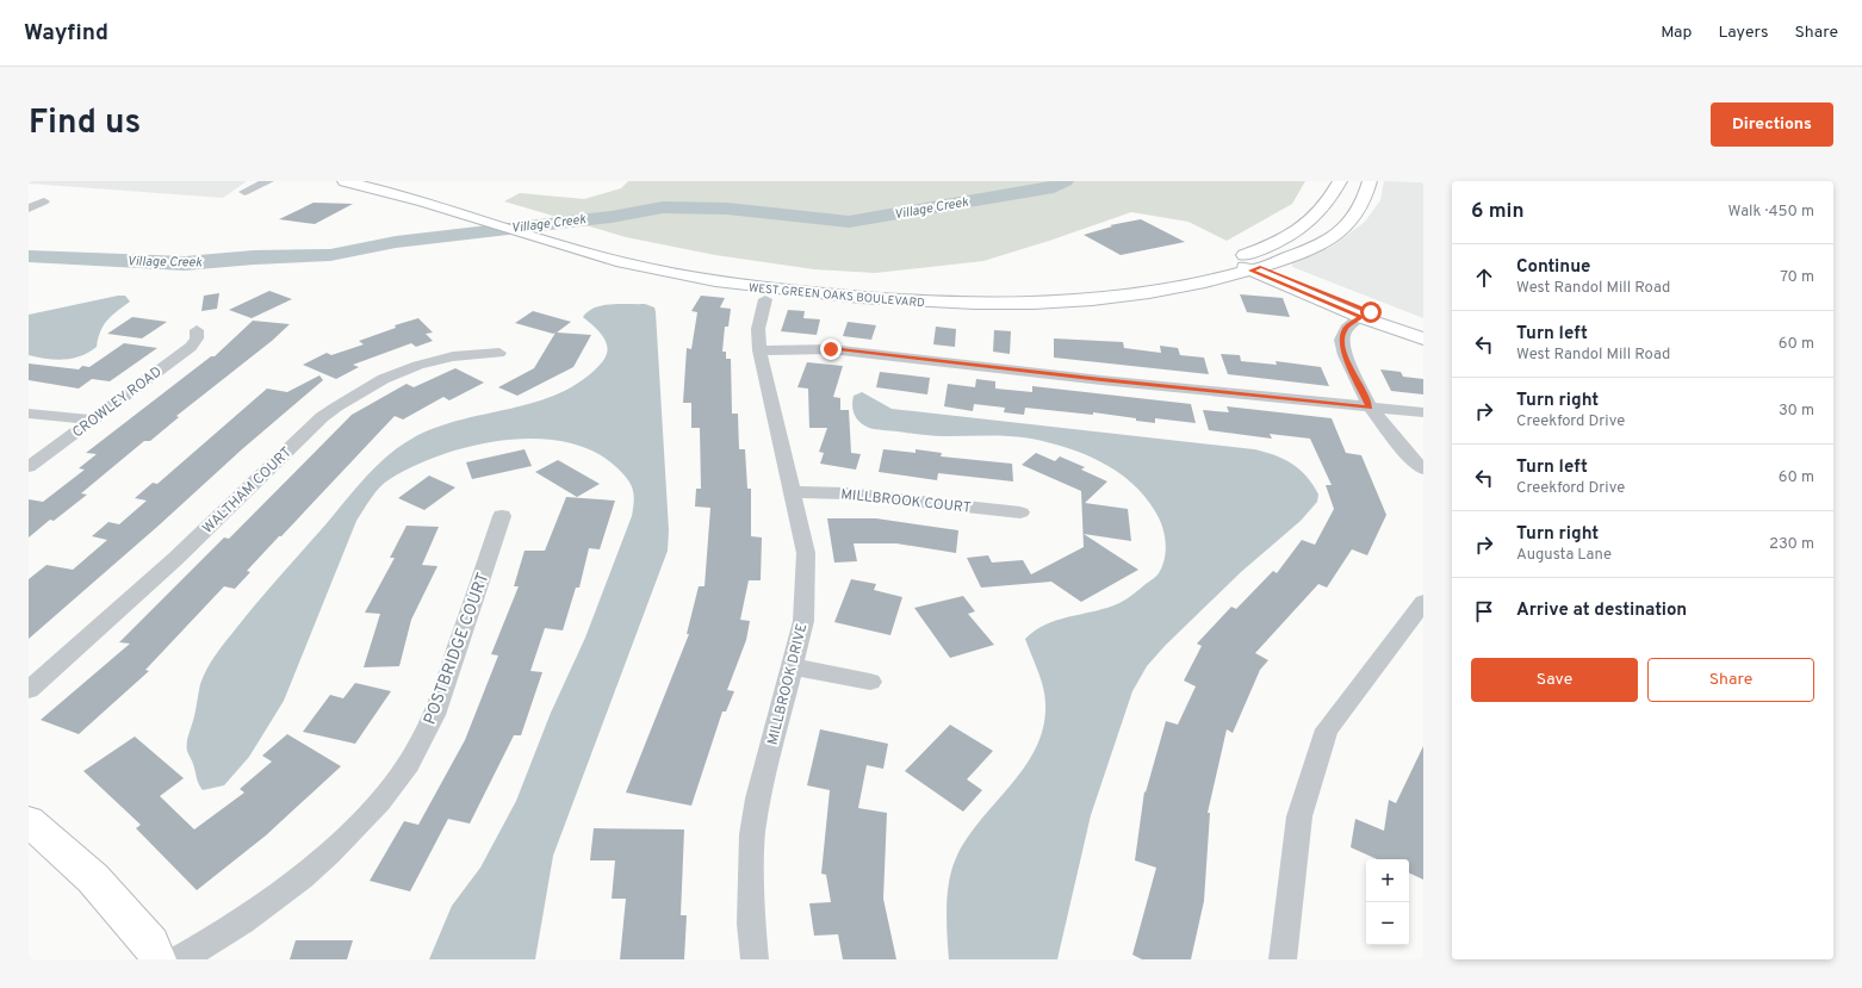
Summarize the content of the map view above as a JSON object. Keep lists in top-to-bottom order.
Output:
{
  "streets": {
    "main road": ["WEST GREEN OAKS BOULEVARD"],
    "street": [
      "CROWLEY ROAD",
      "WALTHAM COURT",
      "MILLBROOK COURT",
      "POSTBRIDGE COURT",
      "MILLBROOK DRIVE"
    ]
  },
  "crossings": [
    ["MILLBROOK COURT", "MILLBROOK DRIVE"]
  ],
  "water": ["Village Creek"],
  "page": {
    "header": "Wayfind",
    "nav": ["Map", "Layers", "Share"],
    "title": "Find us",
    "buttons": [
      "Directions",
      ["Save", "Share"]
    ],
    "heading": ["6 min", "Walk · 450 m"],
    "list": [
      ["Continue", "West Randol Mill Road", "70 m"],
      ["Turn left", "West Randol Mill Road", "60 m"],
      ["Turn right", "Creekford Drive", "30 m"],
      ["Turn left", "Creekford Drive", "60 m"],
      ["Turn right", "Augusta Lane", "230 m"],
      "Arrive at destination"
    ],
    "map_buttons": ["+", "−"]
  }
}
